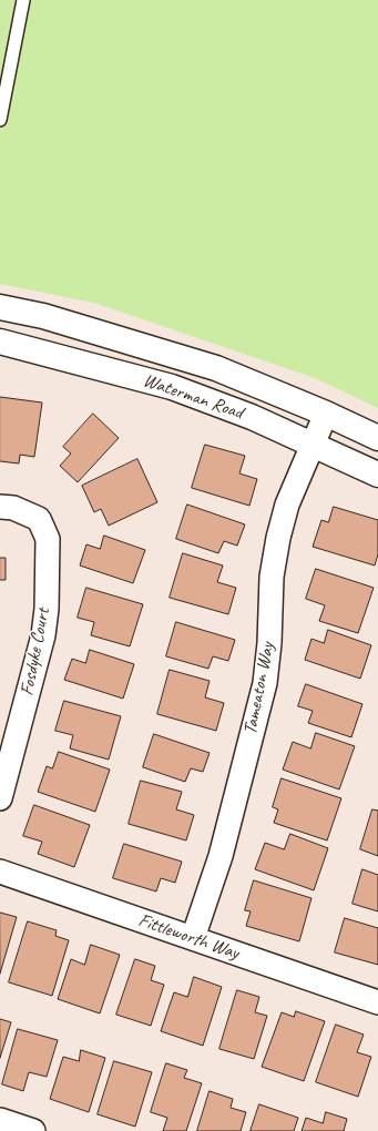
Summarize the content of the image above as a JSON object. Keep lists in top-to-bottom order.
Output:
{
  "streets": {
    "street": [
      "Waterman Road",
      "Fosdyke Court",
      "Tameaton Way",
      "Fittleworth Way"
    ]
  },
  "crossings": [
    ["Waterman Road", "Tameaton Way"],
    ["Tameaton Way", "Fittleworth Way"]
  ]
}
